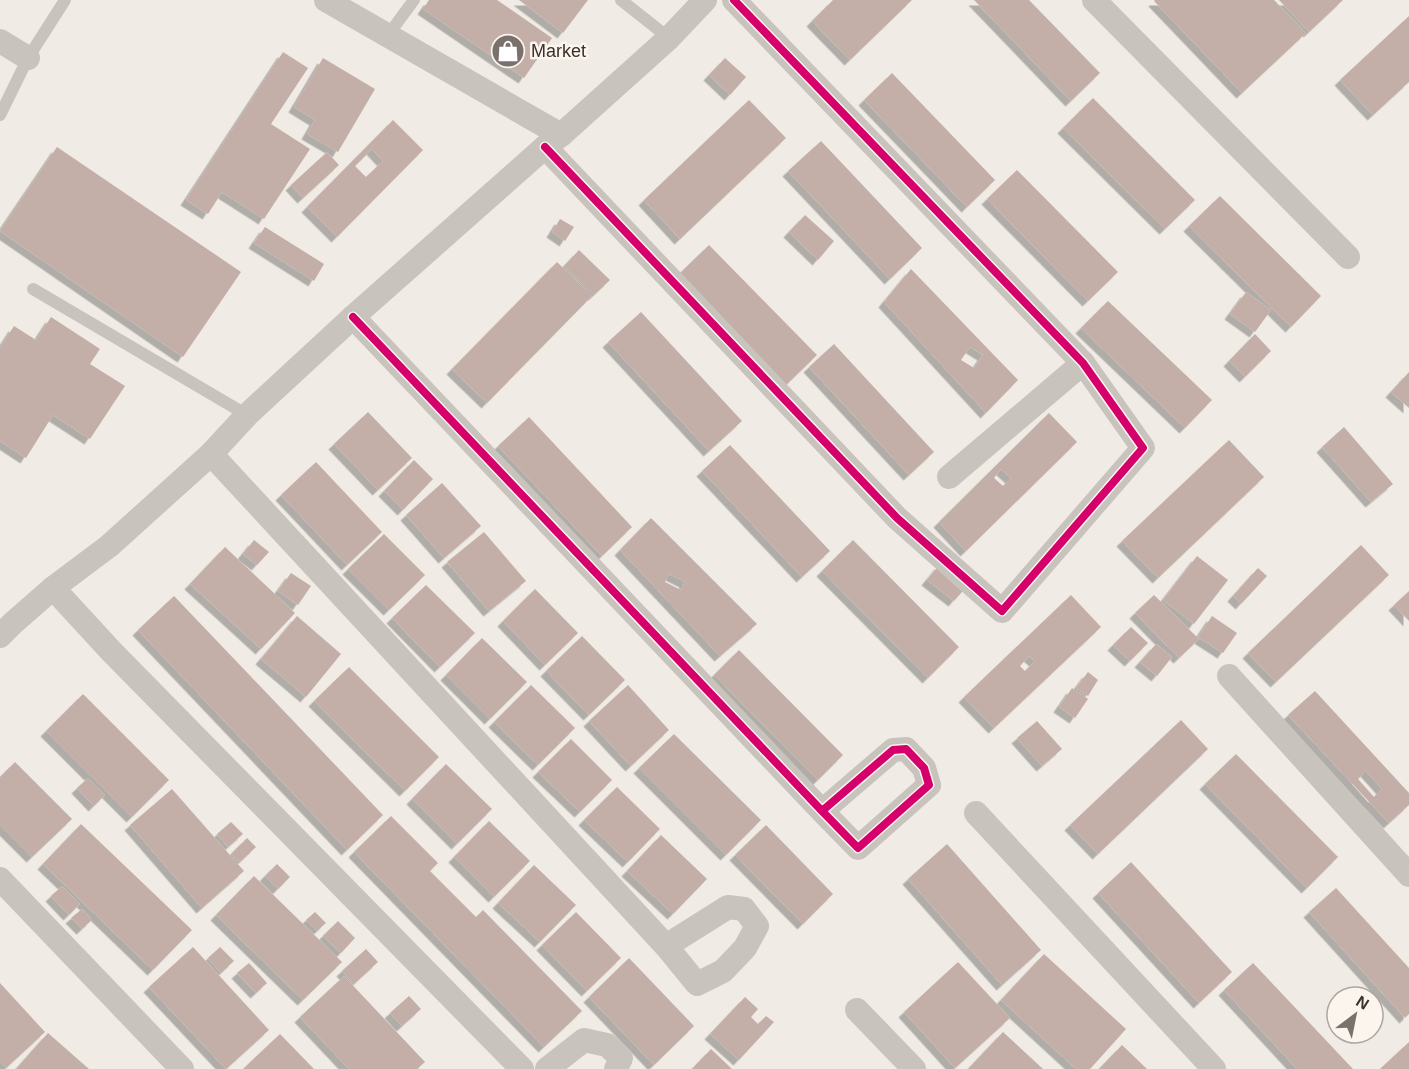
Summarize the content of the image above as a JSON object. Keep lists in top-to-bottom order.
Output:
{
  "places": {
    "shop": ["Market"]
  },
  "north": "top right"
}
